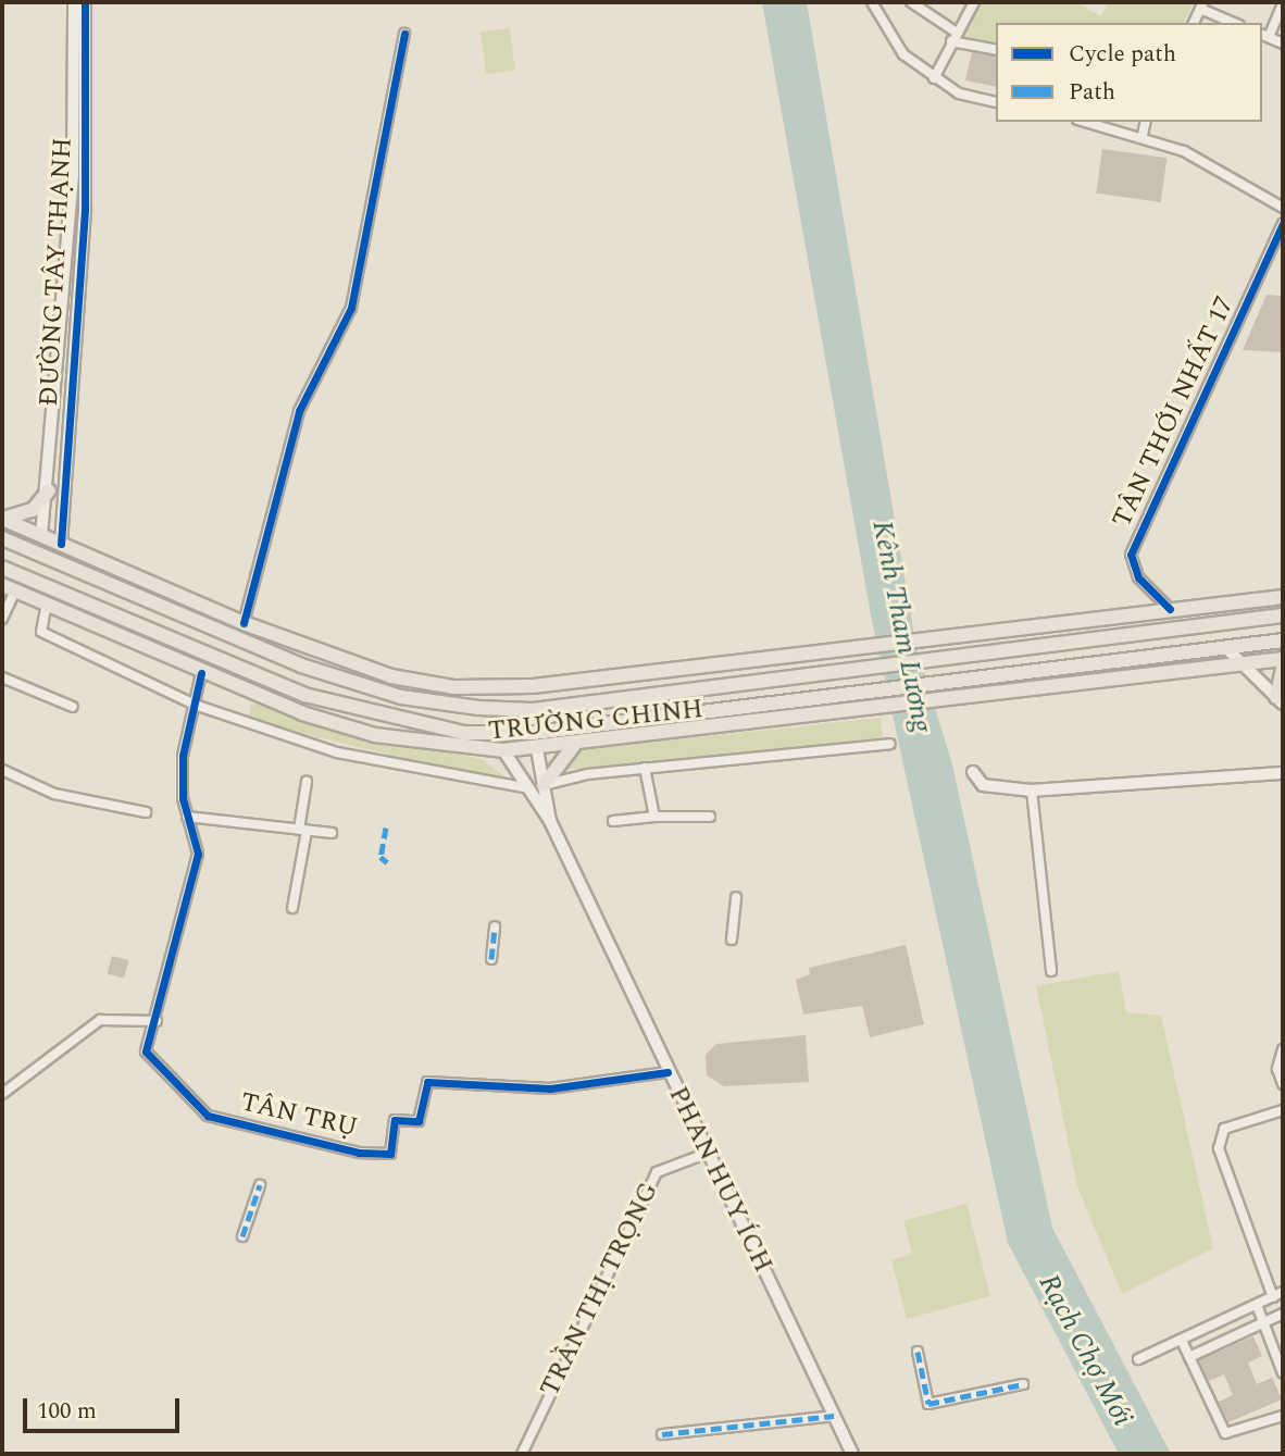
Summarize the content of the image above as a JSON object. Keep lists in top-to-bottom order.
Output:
{
  "streets": {
    "main road": ["TRƯỜNG CHINH"],
    "street": [
      "ĐƯỜNG TÂY THẠNH",
      "TÂN THỚI NHẤT 17",
      "TÂN TRỤ",
      "PHAN HUY ÍCH",
      "TRẦN THỊ TRỌNG"
    ]
  },
  "crossings": [
    ["ĐƯỜNG TÂY THẠNH", "TRƯỜNG CHINH"],
    ["TÂN THỚI NHẤT 17", "TRƯỜNG CHINH"],
    ["TÂN TRỤ", "PHAN HUY ÍCH"],
    ["PHAN HUY ÍCH", "TRẦN THỊ TRỌNG"]
  ],
  "water": ["Kênh Tham Lương", "Rạch Chợ Mới"],
  "legend": ["Cycle path", "Path"],
  "scale_bar": "100 m"
}
